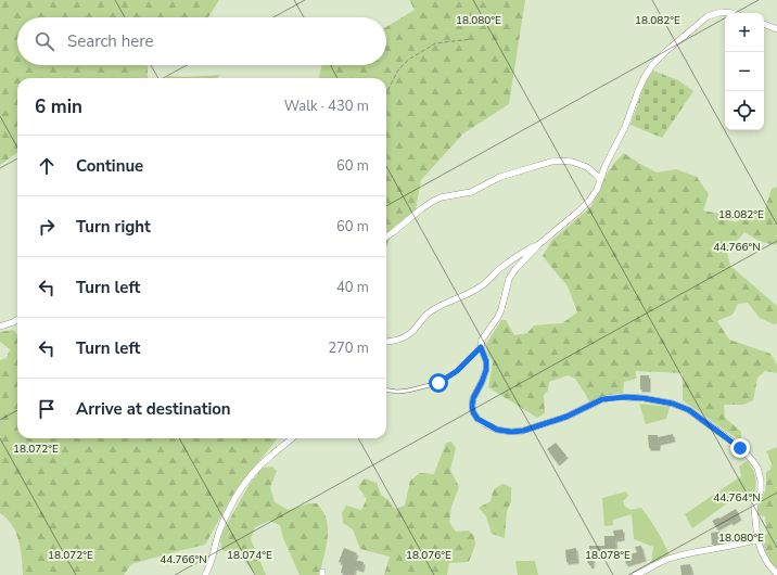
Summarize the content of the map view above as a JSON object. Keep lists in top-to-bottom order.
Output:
{
  "page": {
    "map_buttons": ["+", "−"],
    "search": "Search here",
    "heading": ["6 min", "Walk · 430 m"],
    "list": [
      ["Continue", "60 m"],
      ["Turn right", "60 m"],
      ["Turn left", "40 m"],
      ["Turn left", "270 m"],
      "Arrive at destination"
    ]
  },
  "coordinates": [
    "18.080°E",
    "18.082°E",
    "44.766°N",
    "18.072°E",
    "44.764°N",
    "18.074°E",
    "18.076°E",
    "18.078°E"
  ]
}
